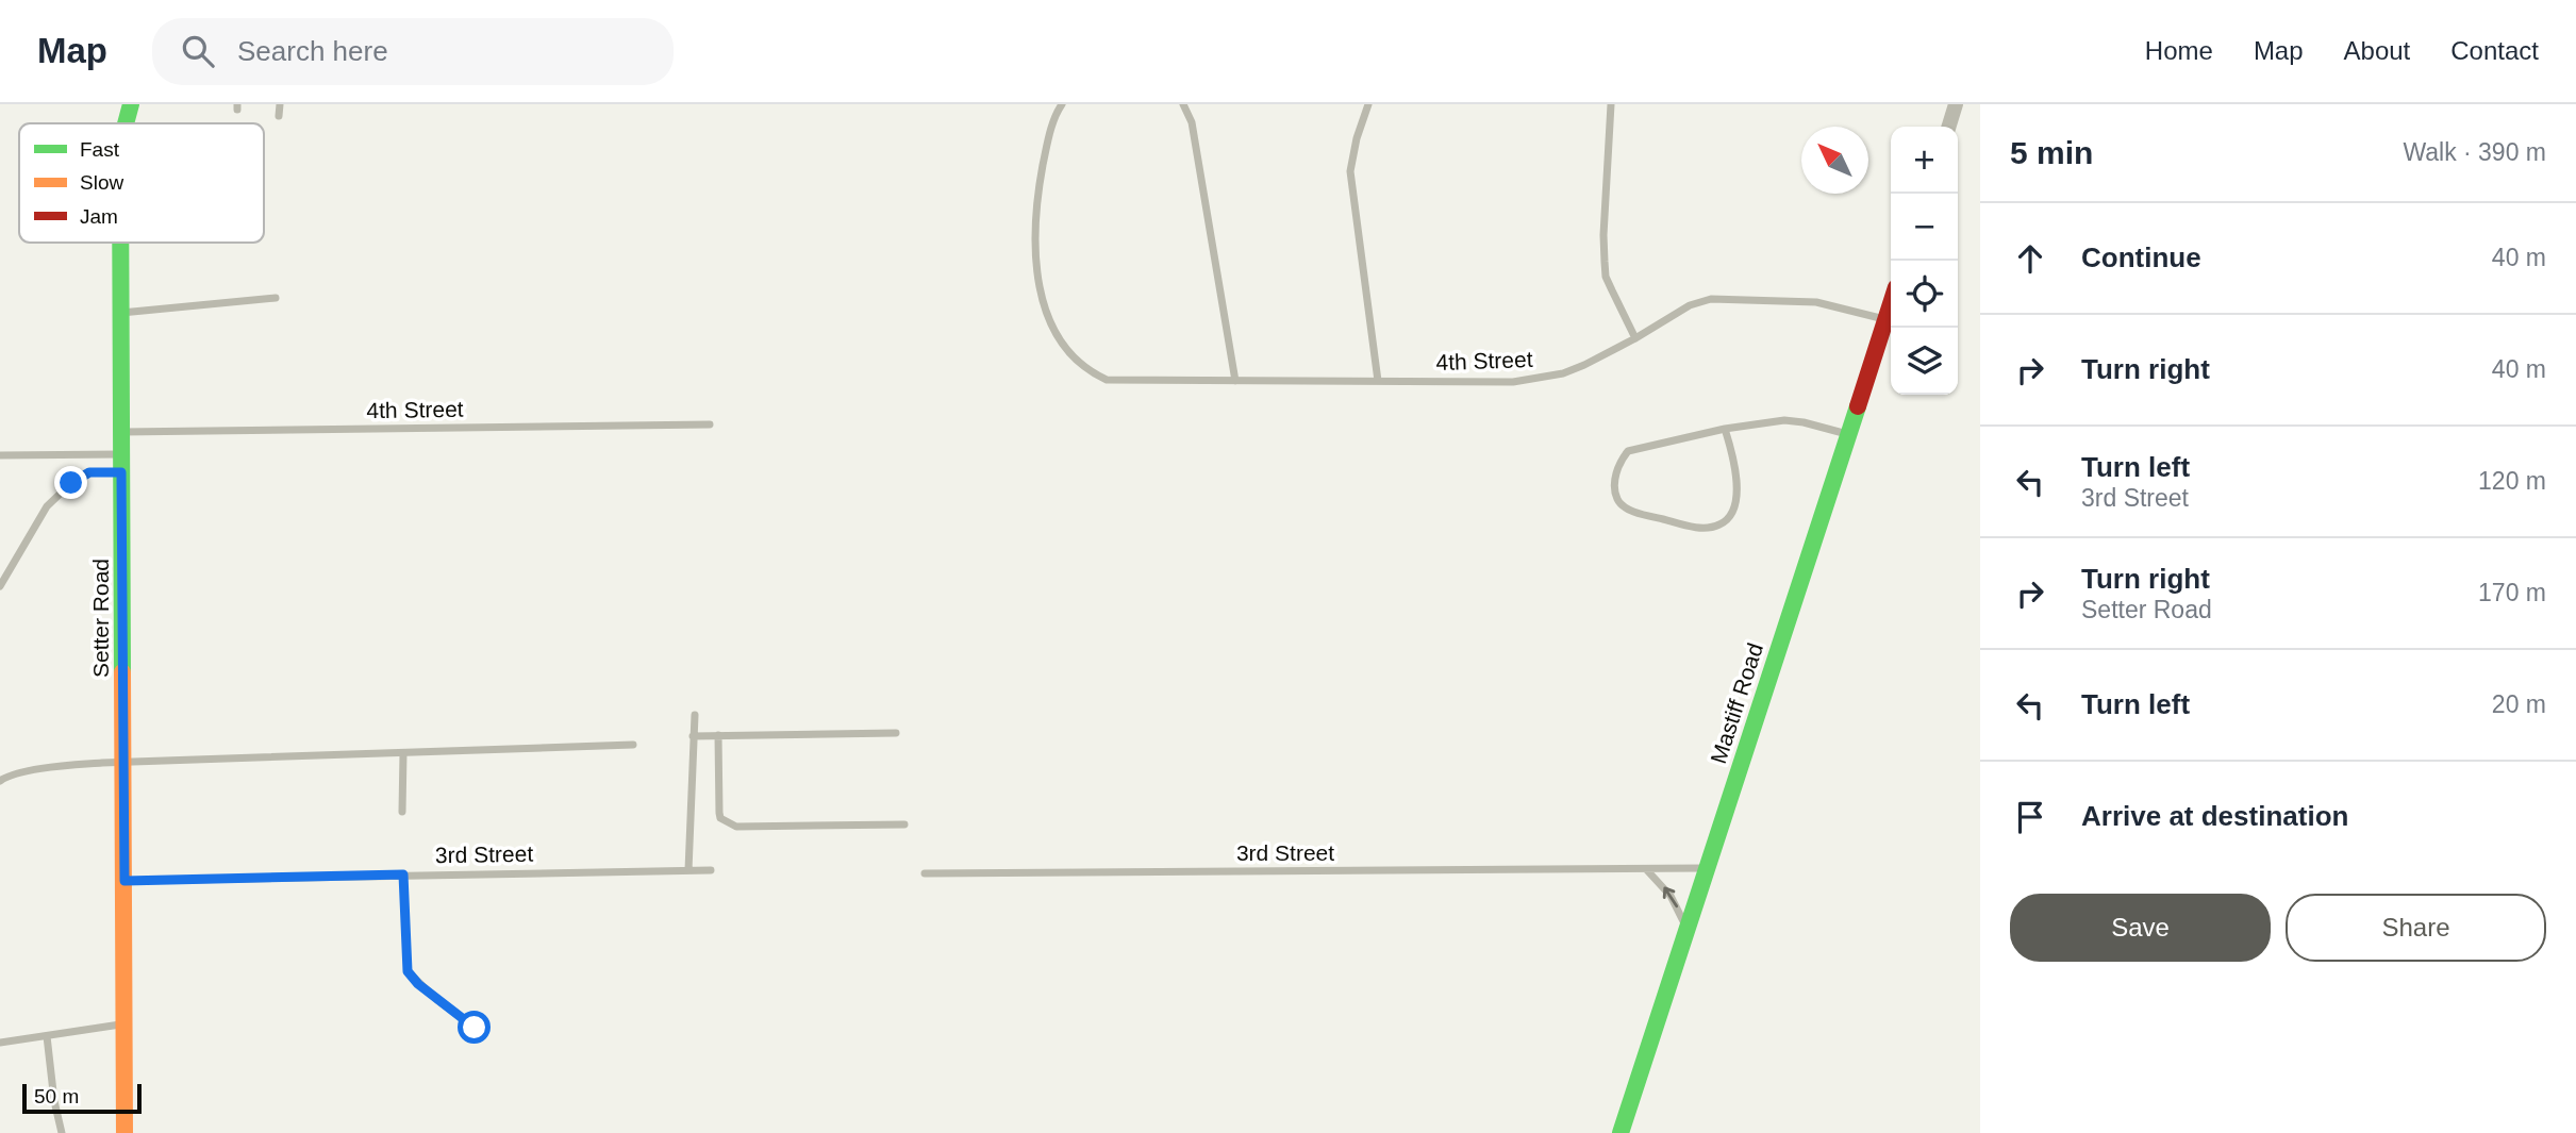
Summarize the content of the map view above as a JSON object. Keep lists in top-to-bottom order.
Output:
{
  "streets": {
    "street": ["Setter Road", "Mastiff Road"],
    "lane": ["4th Street", "3rd Street"]
  },
  "crossings": [
    ["4th Street", "Setter Road"],
    ["4th Street", "Mastiff Road"],
    ["Setter Road", "3rd Street"],
    ["Mastiff Road", "3rd Street"]
  ],
  "legend": ["Fast", "Slow", "Jam"],
  "scale_bar": "50 m",
  "north": "top left",
  "page": {
    "header": "Map",
    "search": "Search here",
    "nav": [
      "Home",
      "Map",
      "About",
      "Contact"
    ],
    "heading": ["5 min", "Walk · 390 m"],
    "map_buttons": ["+", "−"],
    "list": [
      ["Continue", "40 m"],
      ["Turn right", "40 m"],
      ["Turn left", "3rd Street", "120 m"],
      ["Turn right", "Setter Road", "170 m"],
      ["Turn left", "20 m"],
      "Arrive at destination"
    ],
    "buttons": ["Save", "Share"],
    "scale": "50 m"
  }
}
